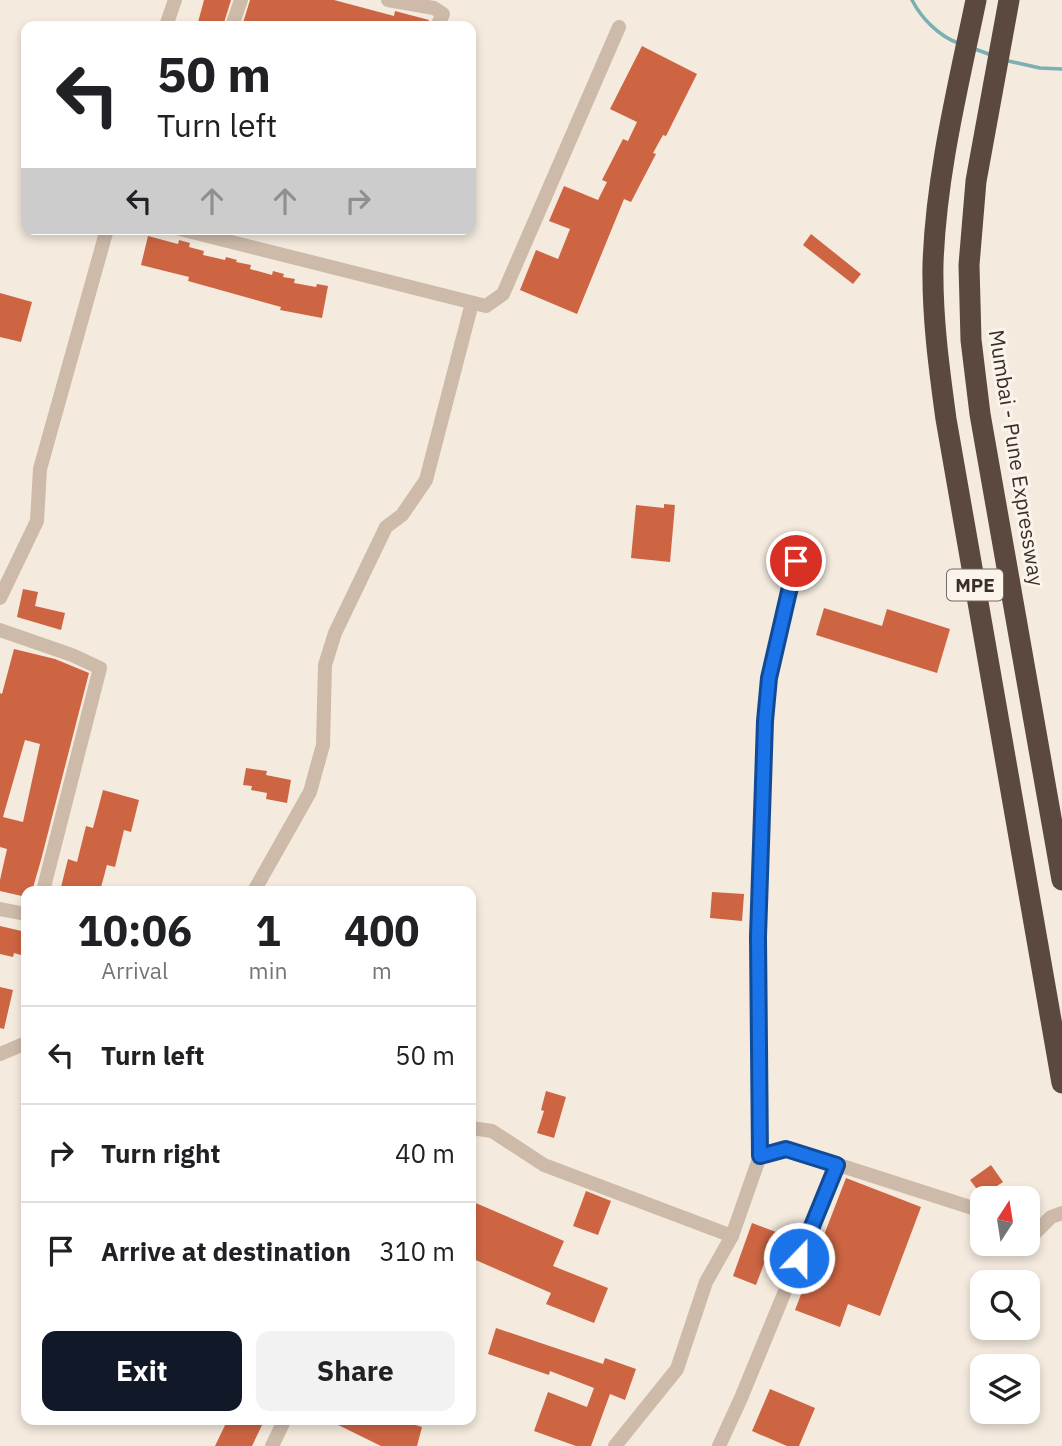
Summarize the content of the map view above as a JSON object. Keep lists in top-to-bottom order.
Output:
{
  "streets": {
    "highway": ["Mumbai - Pune Expressway", "MPE"]
  },
  "north": "top",
  "page": {
    "turn": ["50 m", "Turn left"],
    "eta": [
      "10:06",
      "Arrival",
      "1",
      "min",
      "400",
      "m"
    ],
    "list": [
      {
        "name": "Turn left",
        "value": "50 m"
      },
      {
        "name": "Turn right",
        "value": "40 m"
      },
      {
        "name": "Arrive at destination",
        "value": "310 m"
      }
    ],
    "buttons": ["Exit", "Share"]
  }
}
